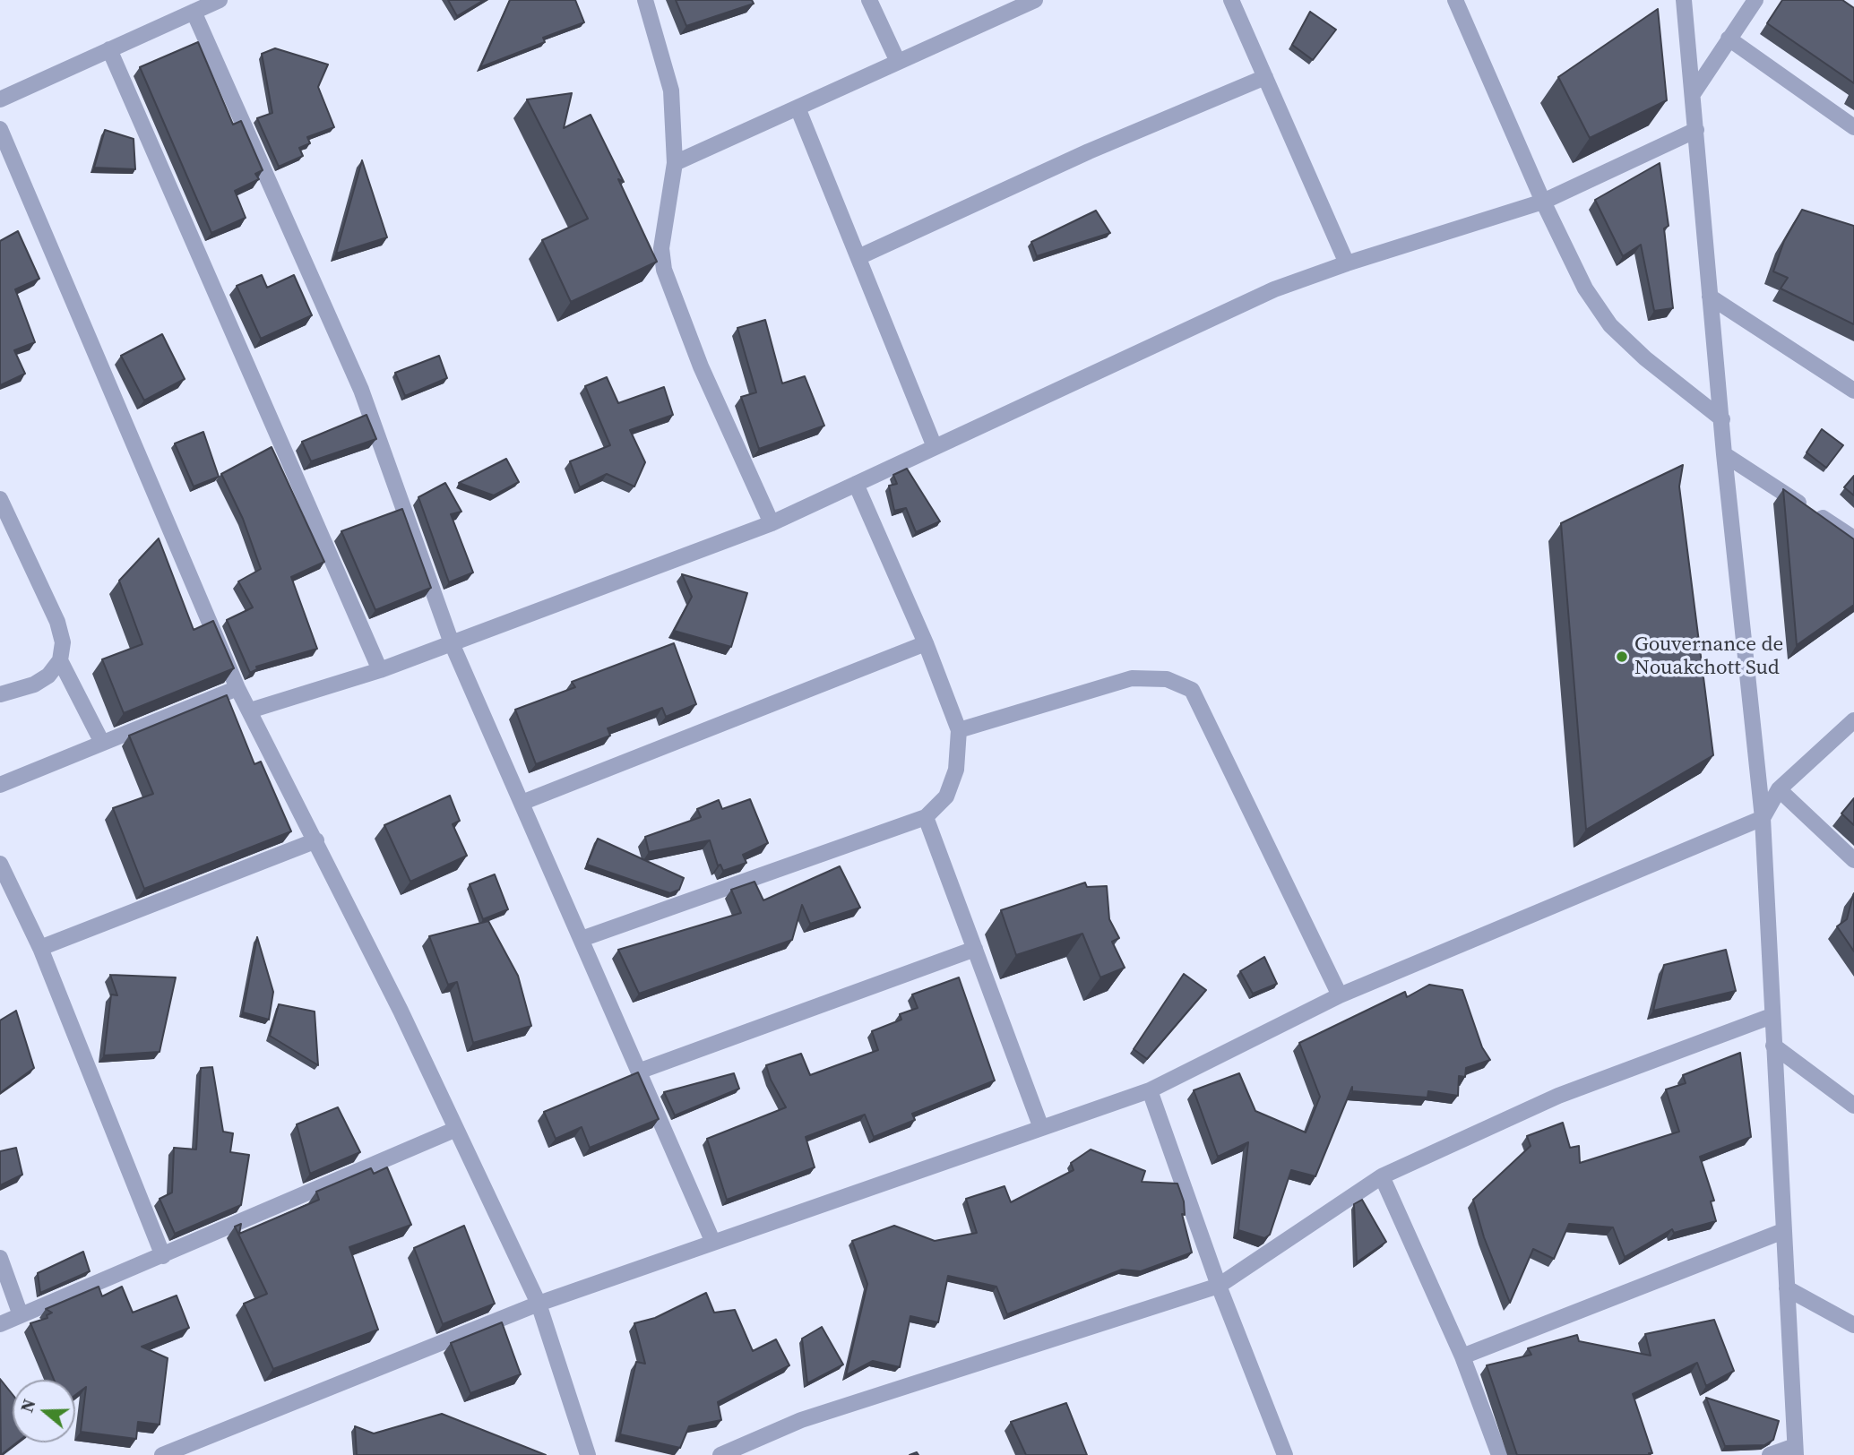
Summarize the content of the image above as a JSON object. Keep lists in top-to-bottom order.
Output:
{
  "places": ["Gouvernance de Nouakchott Sud"],
  "north": "left"
}
